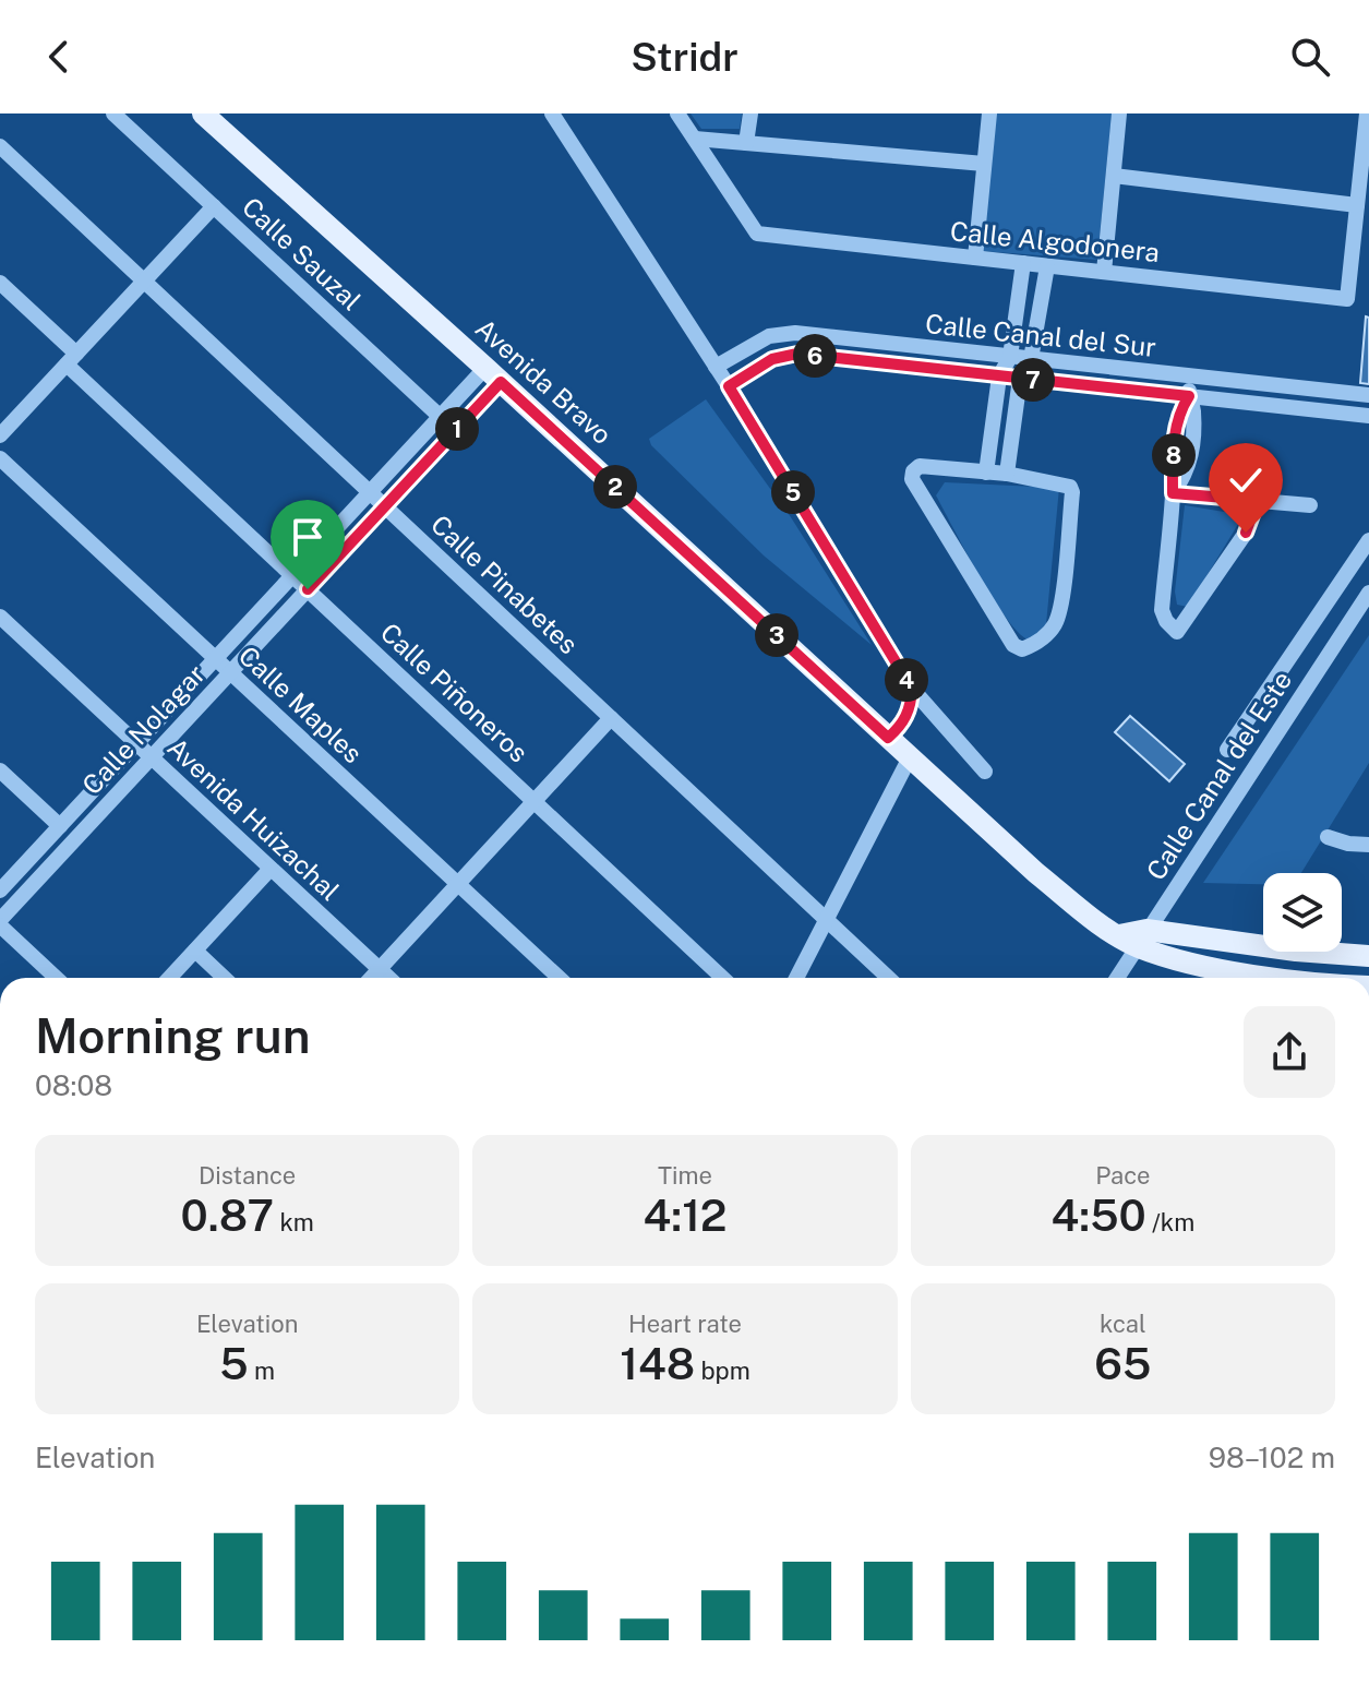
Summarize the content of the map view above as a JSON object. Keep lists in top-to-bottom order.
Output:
{
  "streets": {
    "main road": ["Avenida Bravo"],
    "street": [
      "Calle Algodonera",
      "Calle Sauzal",
      "Calle Canal del Sur",
      "Calle Pinabetes",
      "Calle Piñoneros",
      "Calle Maples",
      "Calle Nolagar",
      "Calle Canal del Este",
      "Avenida Huizachal"
    ]
  },
  "crossings": [
    ["Calle Sauzal", "Calle Nolagar"],
    ["Avenida Bravo", "Calle Nolagar"],
    ["Avenida Bravo", "Calle Canal del Este"],
    ["Calle Pinabetes", "Calle Nolagar"],
    ["Calle Piñoneros", "Calle Nolagar"],
    ["Calle Maples", "Calle Nolagar"],
    ["Calle Nolagar", "Avenida Huizachal"]
  ],
  "page": {
    "header": "Stridr",
    "pins": [
      "6",
      "7",
      "1",
      "8",
      "2",
      "5",
      "3",
      "4"
    ],
    "heading": ["Morning run", "08:08"],
    "stats": [
      ["Distance", "0.87 km"],
      ["Time", "4:12"],
      ["Pace", "4:50 /km"],
      ["Elevation", "5 m"],
      ["Heart rate", "148 bpm"],
      ["kcal", "65"]
    ],
    "chart": ["Elevation", "98–102 m"]
  }
}
